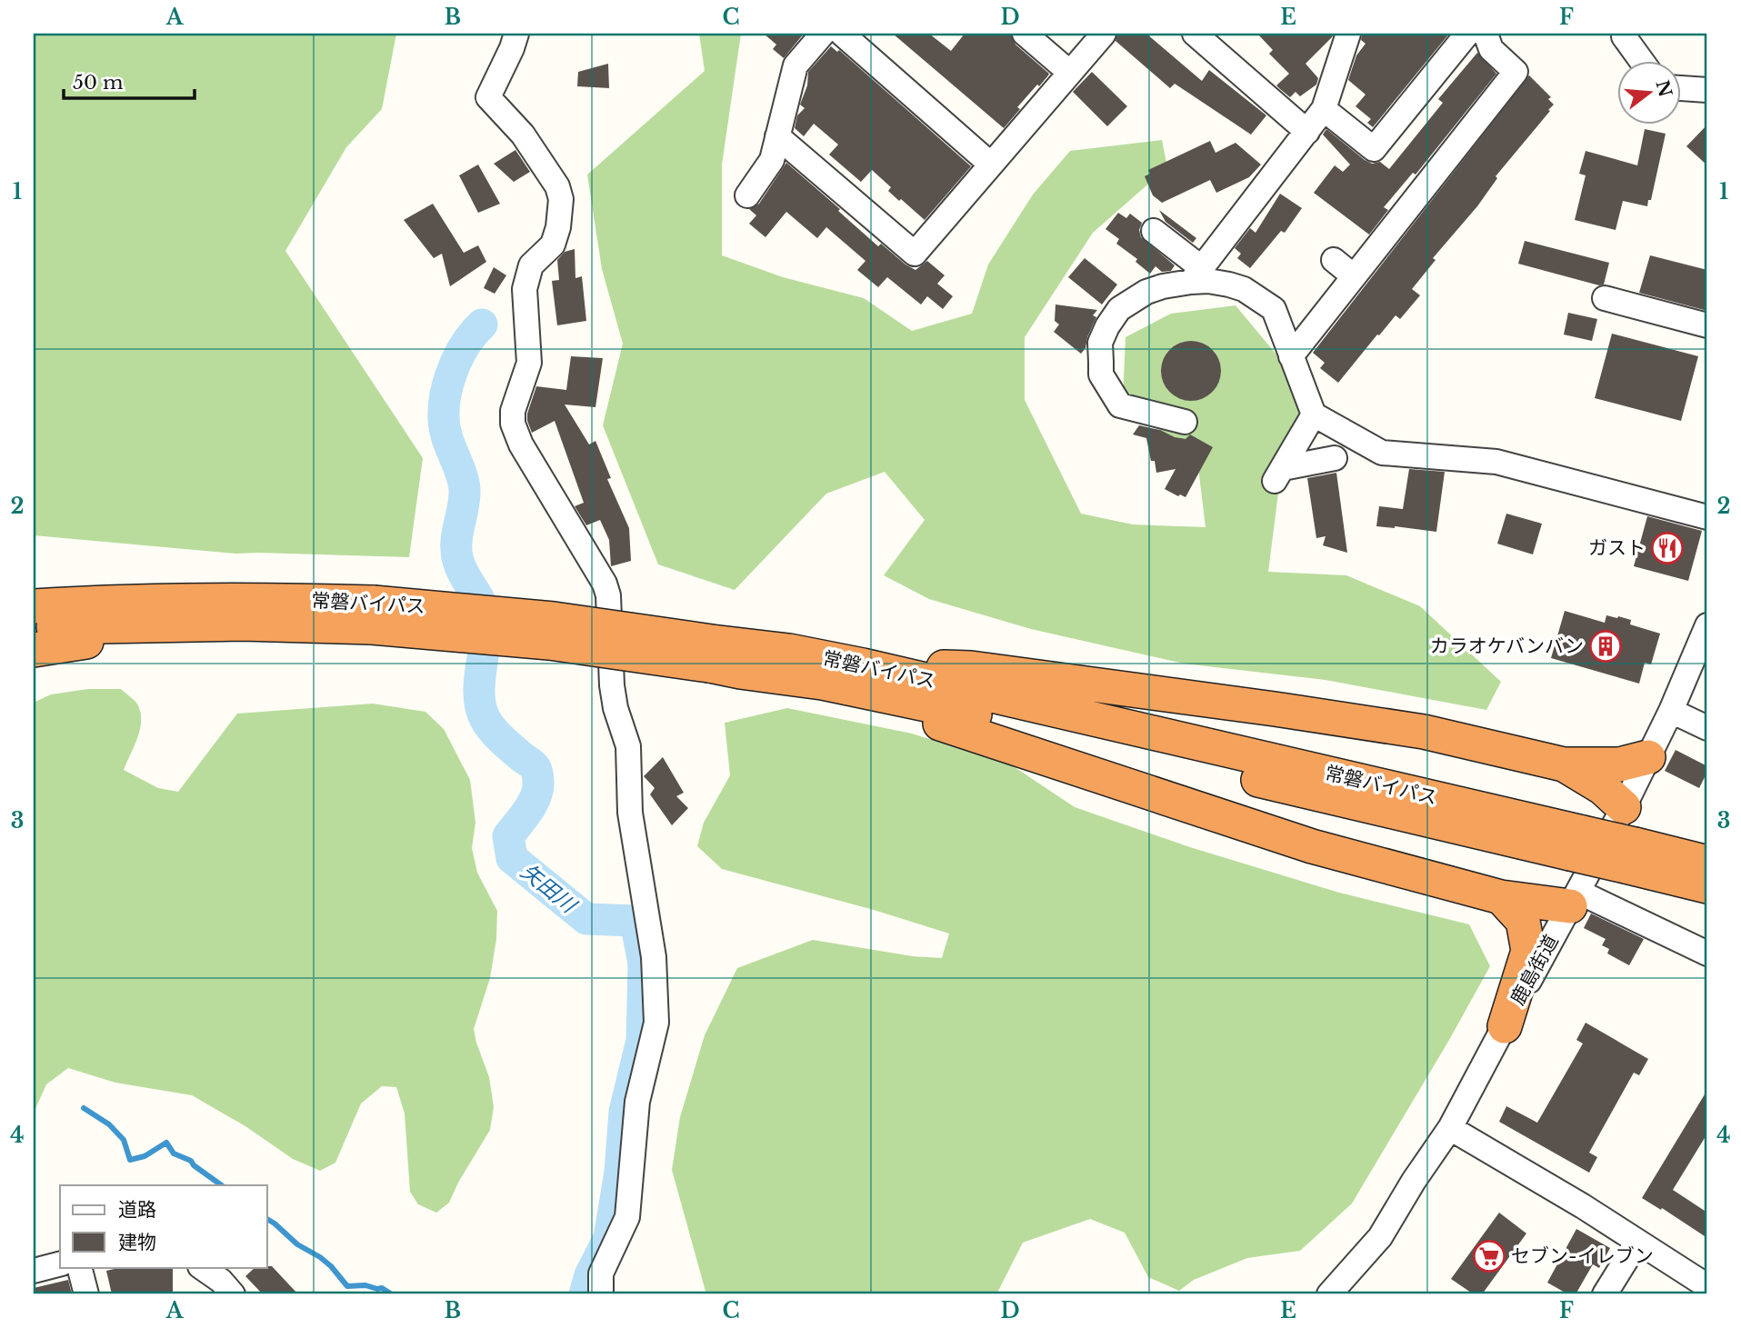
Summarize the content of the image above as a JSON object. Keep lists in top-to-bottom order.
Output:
{
  "streets": {
    "highway": ["常磐バイパス"],
    "street": ["鹿島街道"]
  },
  "water": ["矢田川"],
  "places": {
    "restaurant": ["ガスト"],
    "building": ["カラオケバンバン"],
    "supermarket": ["セブン-イレブン"]
  },
  "legend": ["道路", "建物"],
  "scale_bar": "50 m",
  "north": "right",
  "grid": {
    "columns": [
      "A",
      "B",
      "C",
      "D",
      "E",
      "F"
    ],
    "rows": [
      "1",
      "2",
      "3",
      "4"
    ]
  }
}
